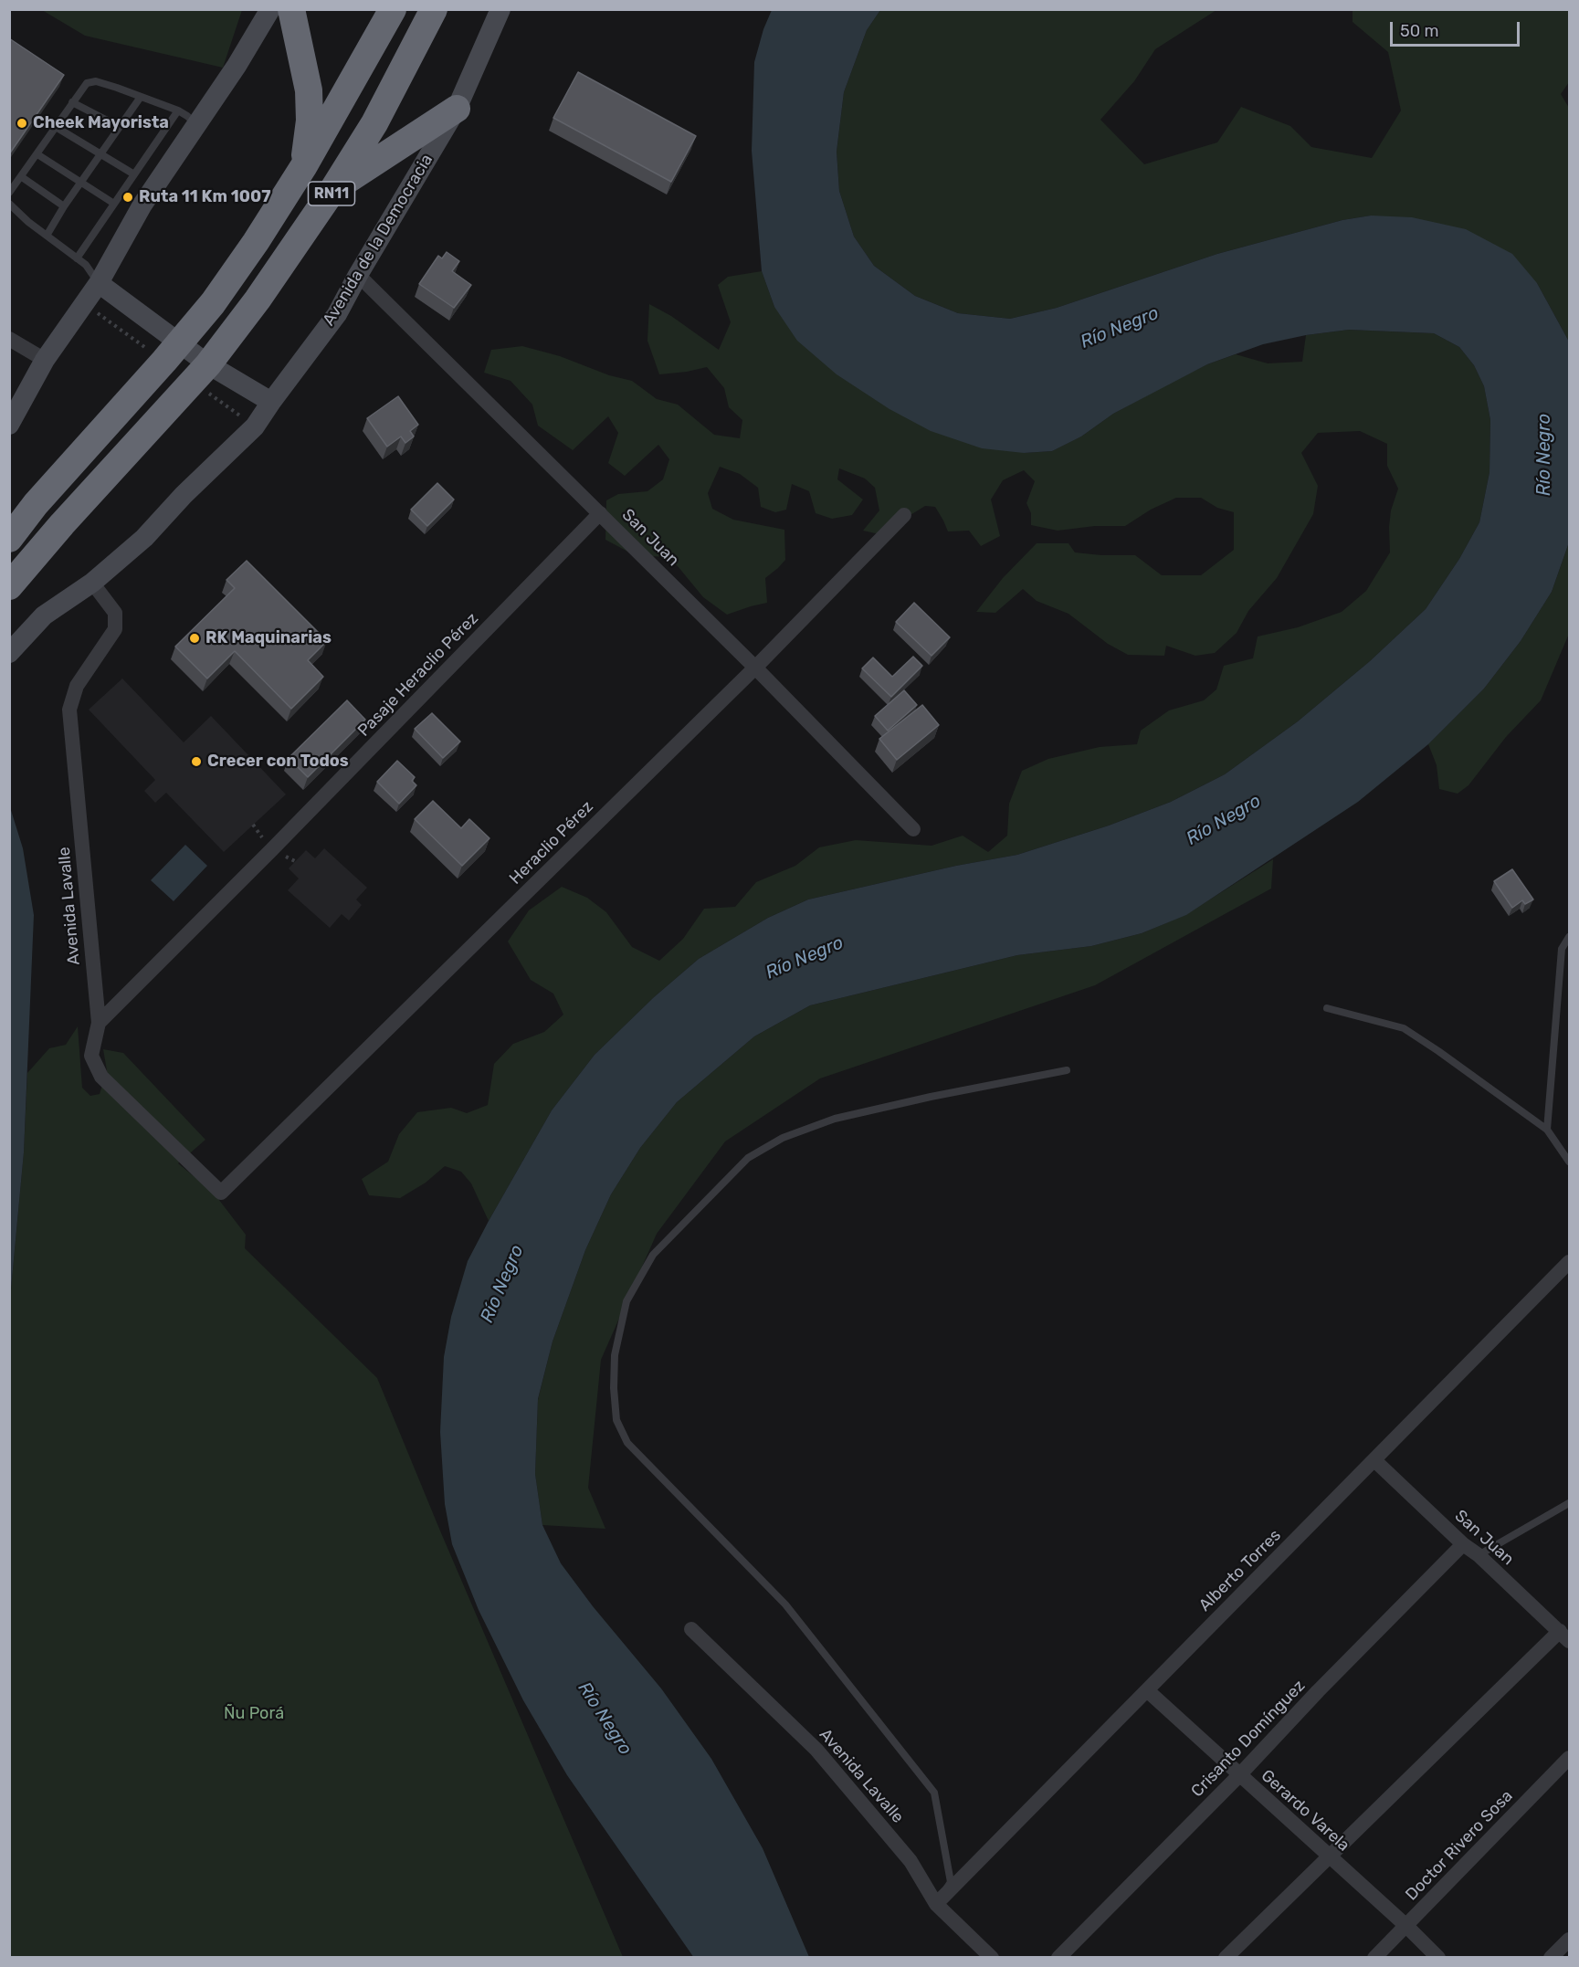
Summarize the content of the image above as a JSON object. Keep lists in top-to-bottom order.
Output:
{
  "streets": {
    "highway": ["RN11"],
    "street": [
      "Avenida de la Democracia",
      "San Juan",
      "Pasaje Heraclio Pérez",
      "Heraclio Pérez",
      "Avenida Lavalle",
      "Alberto Torres",
      "Crisanto Domínguez",
      "Gerardo Varela",
      "Doctor Rivero Sosa"
    ]
  },
  "crossings": [
    ["Avenida de la Democracia", "San Juan"],
    ["Avenida de la Democracia", "Avenida Lavalle"],
    ["San Juan", "Pasaje Heraclio Pérez"],
    ["San Juan", "Heraclio Pérez"],
    ["San Juan", "Alberto Torres"],
    ["San Juan", "Crisanto Domínguez"],
    ["Pasaje Heraclio Pérez", "Avenida Lavalle"],
    ["Heraclio Pérez", "Avenida Lavalle"],
    ["Avenida Lavalle", "Alberto Torres"],
    ["Alberto Torres", "Gerardo Varela"],
    ["Crisanto Domínguez", "Gerardo Varela"],
    ["Gerardo Varela", "Doctor Rivero Sosa"]
  ],
  "water": ["Río Negro"],
  "parks": ["Ñu Porá"],
  "places": [
    "Cheek Mayorista",
    "Ruta 11 Km 1007",
    "RK Maquinarias",
    "Crecer con Todos"
  ],
  "scale_bar": "50 m"
}
